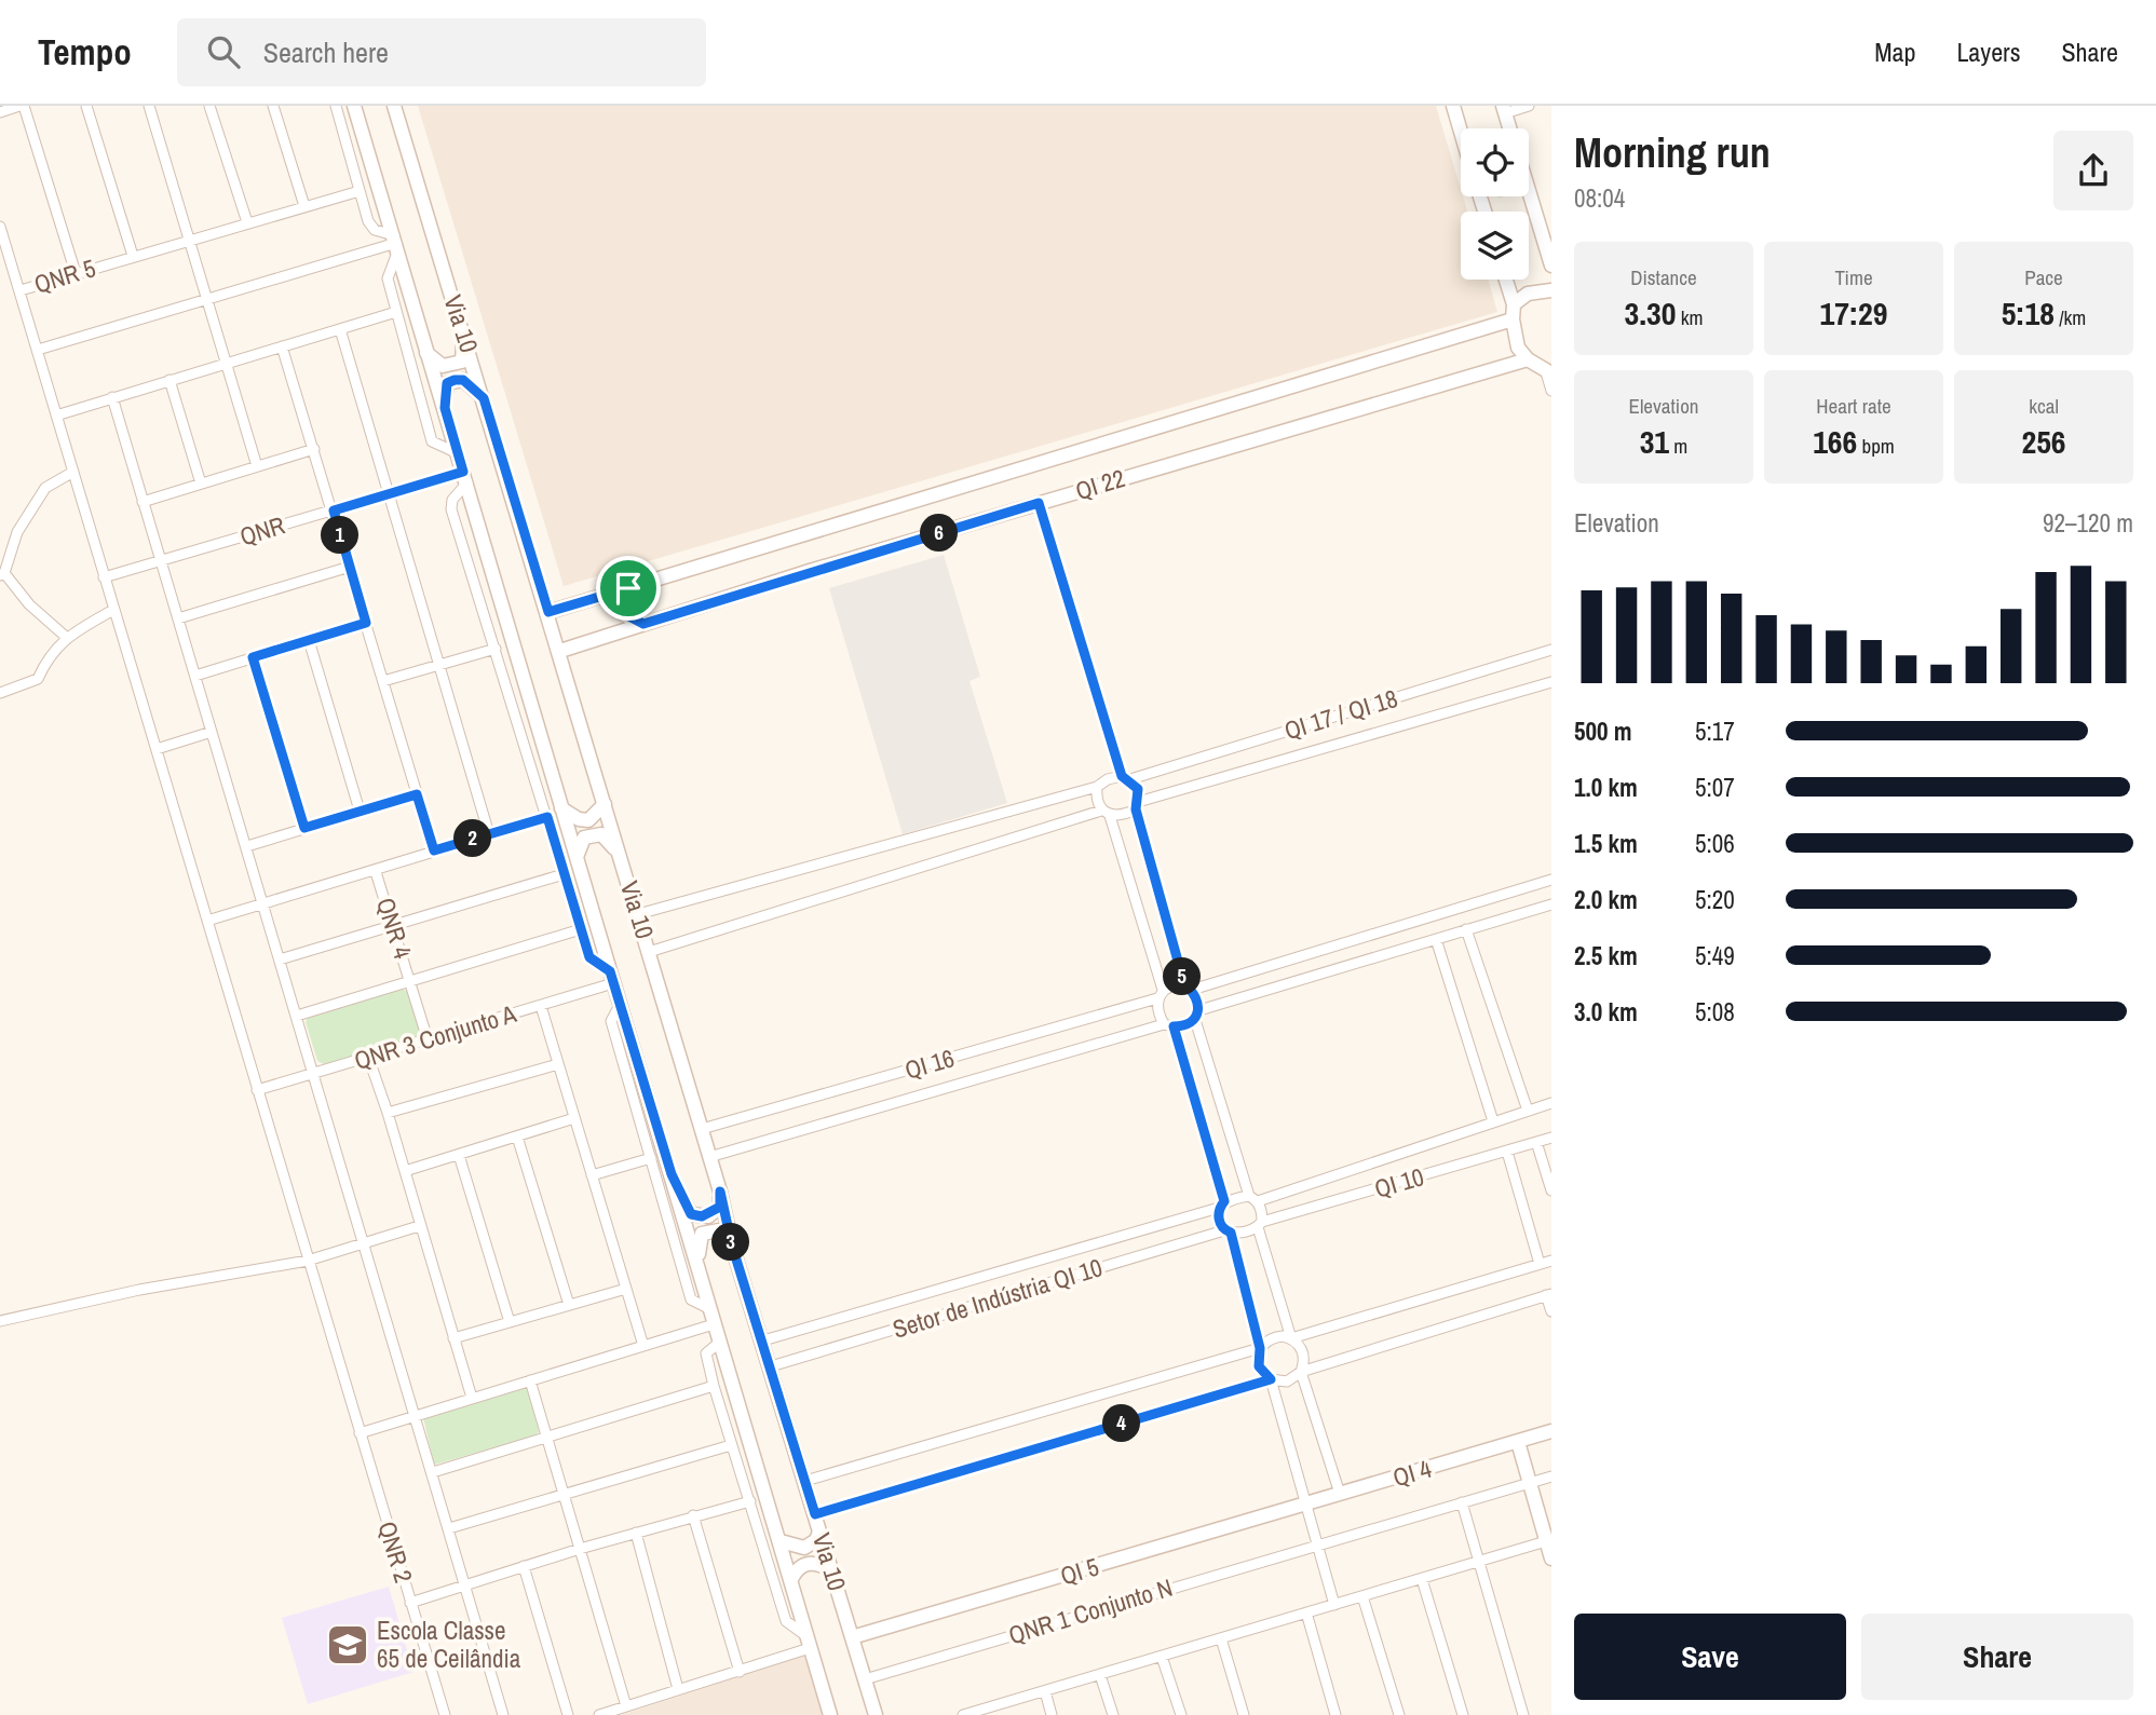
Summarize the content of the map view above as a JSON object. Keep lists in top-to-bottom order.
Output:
{
  "streets": {
    "main road": [
      "Via 10",
      "QI 22",
      "QI 4",
      "QI 5"
    ],
    "street": [
      "QNR 5",
      "QNR",
      "QI 17 / QI 18",
      "QNR 4",
      "QNR 3 Conjunto A",
      "QI 16",
      "QI 10",
      "Setor de Indústria QI 10",
      "QNR 2",
      "QNR 1 Conjunto N"
    ]
  },
  "crossings": [
    ["QNR 5", "QNR"],
    ["QNR 5", "QNR 4"],
    ["Via 10", "QI 22"],
    ["Via 10", "QNR"],
    ["Via 10", "QNR 3 Conjunto A"],
    ["Via 10", "QI 16"],
    ["Via 10", "Setor de Indústria QI 10"],
    ["Via 10", "QI 5"],
    ["Via 10", "QNR 1 Conjunto N"],
    ["QNR 3 Conjunto A", "QNR 2"],
    ["QI 10", "Setor de Indústria QI 10"],
    ["QI 4", "QI 5"]
  ],
  "places": {
    "school or university": ["Escola Classe 65 de Ceilândia"]
  },
  "page": {
    "header": "Tempo",
    "search": "Search here",
    "nav": ["Map", "Layers", "Share"],
    "heading": ["Morning run", "08:04"],
    "stats": [
      ["Distance", "3.30 km"],
      ["Time", "17:29"],
      ["Pace", "5:18 /km"],
      ["Elevation", "31 m"],
      ["Heart rate", "166 bpm"],
      ["kcal", "256"]
    ],
    "chart": ["Elevation", "92–120 m"],
    "pins": [
      "6",
      "1",
      "2",
      "5",
      "3",
      "4"
    ],
    "list": [
      {
        "name": "500 m",
        "note": "5:17"
      },
      {
        "name": "1.0 km",
        "note": "5:07"
      },
      {
        "name": "1.5 km",
        "note": "5:06"
      },
      {
        "name": "2.0 km",
        "note": "5:20"
      },
      {
        "name": "2.5 km",
        "note": "5:49"
      },
      {
        "name": "3.0 km",
        "note": "5:08"
      }
    ],
    "buttons": ["Save", "Share"]
  }
}
